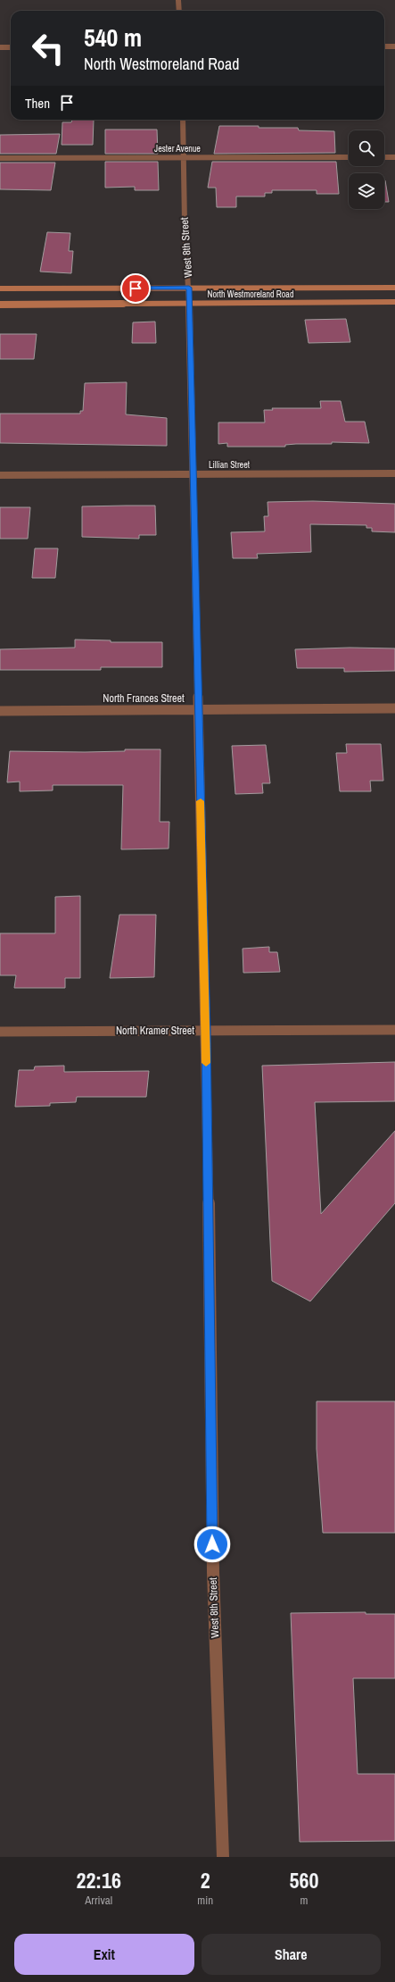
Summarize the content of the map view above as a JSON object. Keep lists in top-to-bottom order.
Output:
{
  "streets": {
    "main road": ["North Westmoreland Road"],
    "street": [
      "Jester Avenue",
      "West 8th Street",
      "Lillian Street",
      "North Frances Street",
      "North Kramer Street"
    ]
  },
  "crossings": [
    ["Jester Avenue", "West 8th Street"],
    ["West 8th Street", "North Westmoreland Road"],
    ["West 8th Street", "Lillian Street"],
    ["West 8th Street", "North Frances Street"],
    ["West 8th Street", "North Kramer Street"]
  ],
  "page": {
    "turn": ["540 m", "North Westmoreland Road"],
    "then": "Then",
    "eta": [
      "22:16",
      "Arrival",
      "2",
      "min",
      "560",
      "m"
    ],
    "buttons": ["Exit", "Share"]
  }
}
